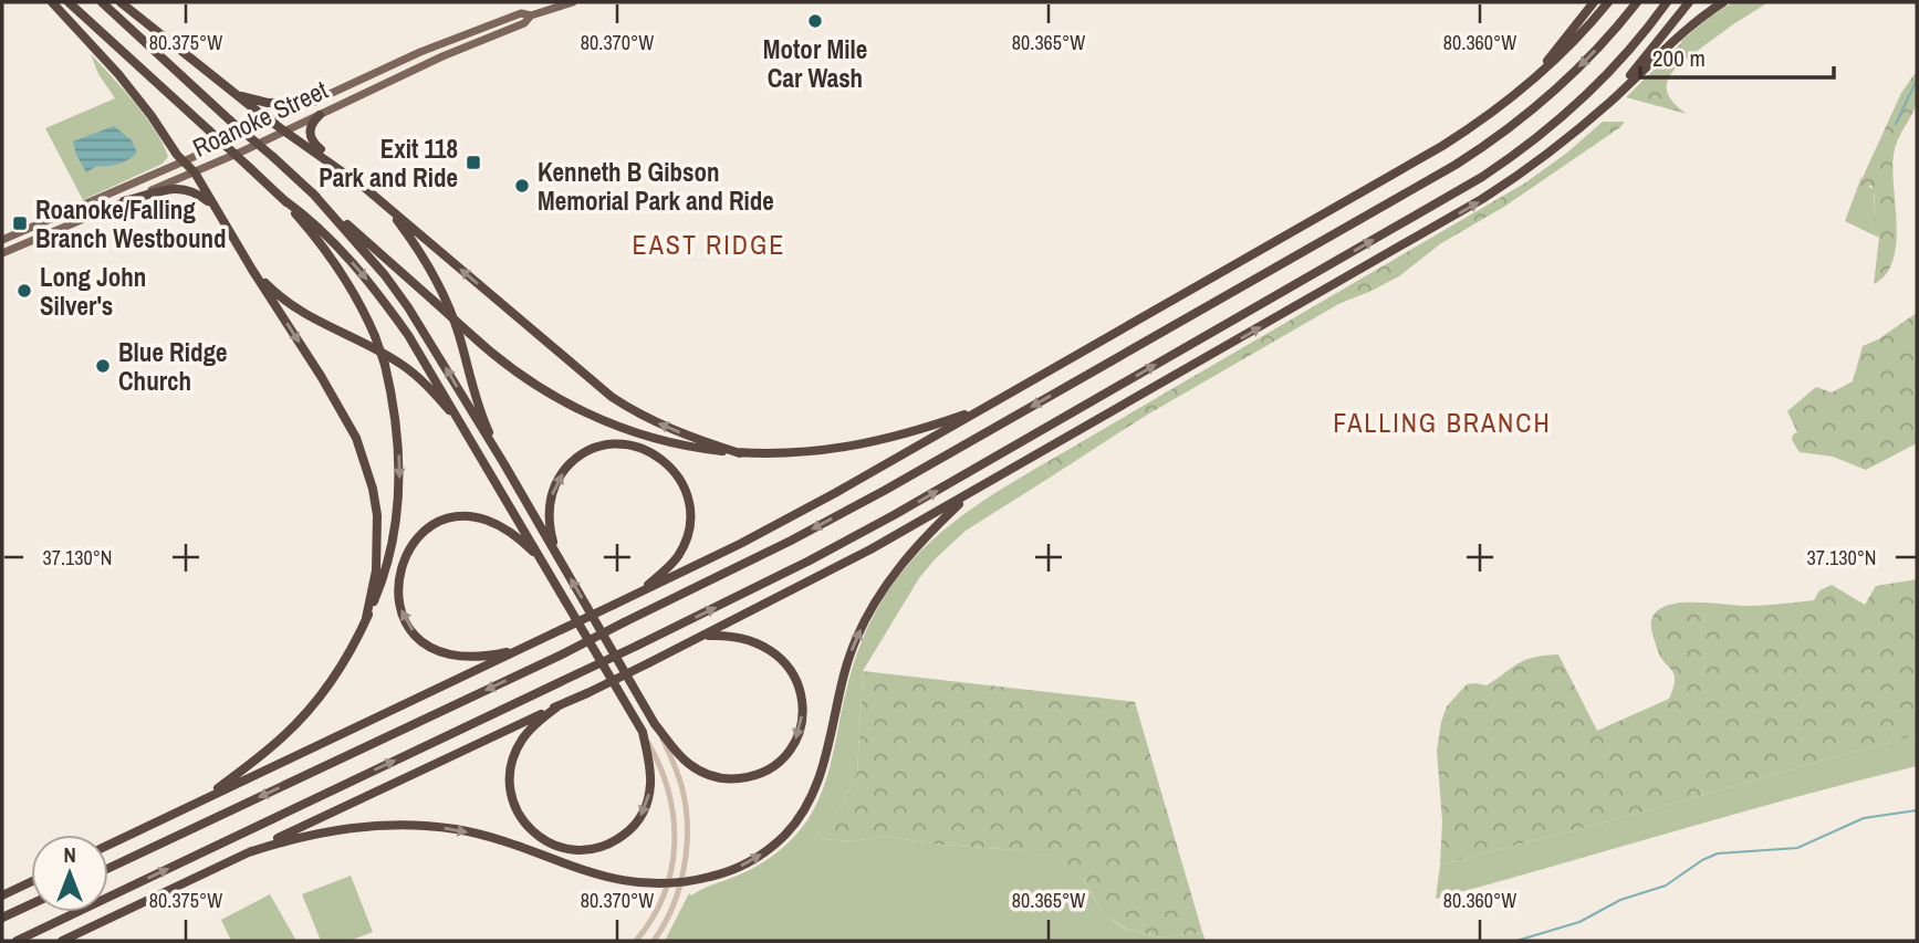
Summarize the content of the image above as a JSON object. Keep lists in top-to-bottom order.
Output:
{
  "streets": {
    "main road": ["Roanoke Street"]
  },
  "districts": ["EAST RIDGE", "FALLING BRANCH"],
  "places": {
    "other": [
      "Motor Mile Car Wash",
      "Kenneth B Gibson Memorial Park and Ride",
      "Long John Silver's",
      "Blue Ridge Church"
    ],
    "transit": ["Exit 118 Park and Ride", "Roanoke/Falling Branch Westbound"]
  },
  "scale_bar": "200 m",
  "north": "top",
  "coordinates": [
    "80.375°W",
    "80.370°W",
    "80.365°W",
    "80.360°W",
    "37.130°N"
  ]
}
